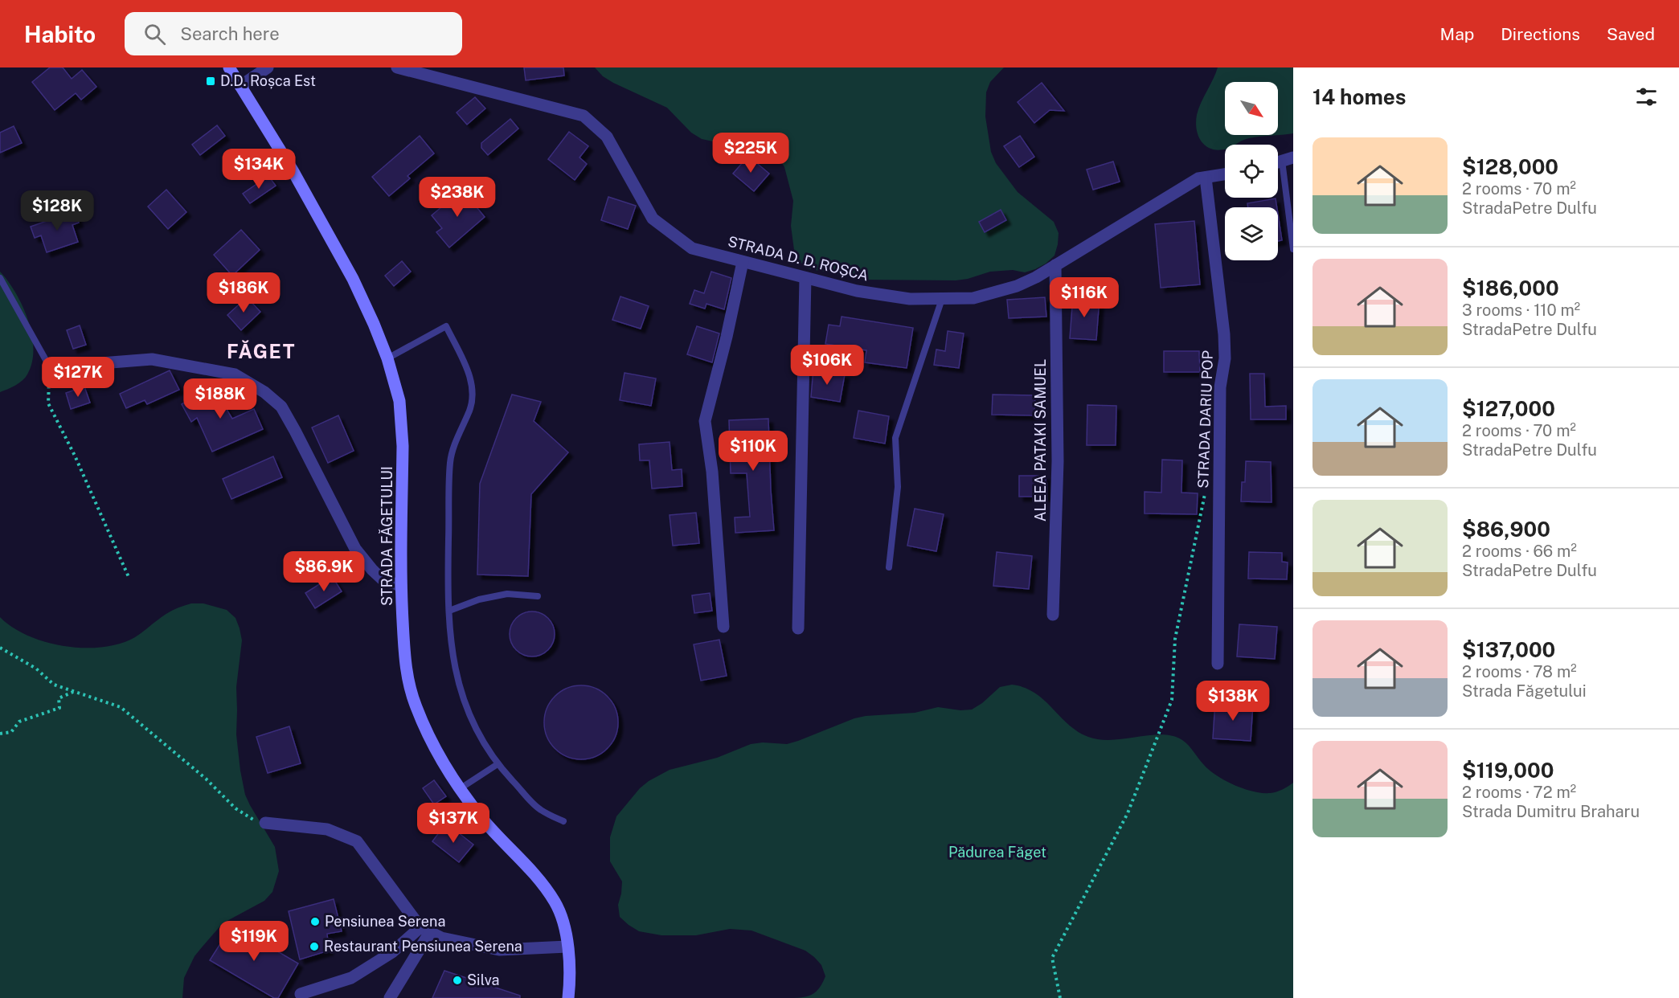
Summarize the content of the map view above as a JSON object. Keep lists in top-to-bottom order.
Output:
{
  "streets": {
    "main road": ["STRADA FĂGETULUI"],
    "street": ["STRADA D. D. ROȘCA", "STRADA DARIU POP", "ALEEA PATAKI SAMUEL"]
  },
  "crossings": [
    ["STRADA D. D. ROȘCA", "STRADA DARIU POP"],
    ["STRADA D. D. ROȘCA", "ALEEA PATAKI SAMUEL"]
  ],
  "districts": ["FĂGET"],
  "parks": ["Pădurea Făget"],
  "places": {
    "transit": ["D.D. Roșca Est"],
    "other": ["Pensiunea Serena", "Restaurant Pensiunea Serena", "Silva"]
  },
  "north": "bottom right",
  "page": {
    "header": "Habito",
    "search": "Search here",
    "nav": ["Map", "Directions", "Saved"],
    "heading": "14 homes",
    "list": [
      {
        "name": "$128,000",
        "note": "2 rooms · 70 m² · StradaPetre Dulfu"
      },
      {
        "name": "$186,000",
        "note": "3 rooms · 110 m² · StradaPetre Dulfu"
      },
      {
        "name": "$127,000",
        "note": "2 rooms · 70 m² · StradaPetre Dulfu"
      },
      {
        "name": "$86,900",
        "note": "2 rooms · 66 m² · StradaPetre Dulfu"
      },
      {
        "name": "$137,000",
        "note": "2 rooms · 78 m² · Strada Făgetului"
      },
      {
        "name": "$119,000",
        "note": "2 rooms · 72 m² · Strada Dumitru Braharu"
      }
    ],
    "price": [
      "$225K",
      "$134K",
      "$238K",
      "$128K",
      "$186K",
      "$116K",
      "$106K",
      "$127K",
      "$188K",
      "$110K",
      "$86.9K",
      "$138K",
      "$137K",
      "$119K"
    ]
  }
}
